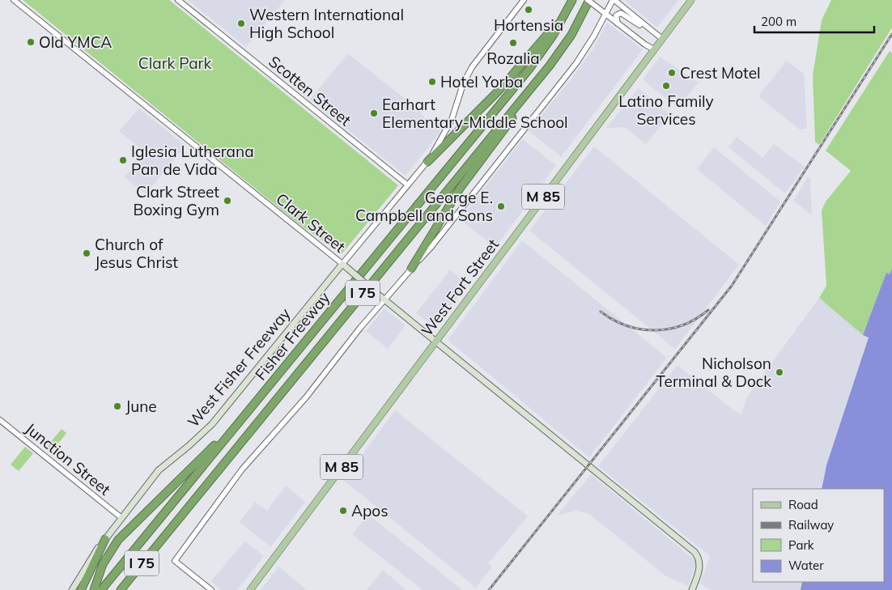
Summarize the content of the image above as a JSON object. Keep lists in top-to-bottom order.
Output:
{
  "streets": {
    "highway": ["I 75", "Fisher Freeway"],
    "main road": [
      "M 85",
      "Clark Street",
      "West Fort Street",
      "West Fisher Freeway"
    ],
    "street": ["Scotten Street", "Junction Street"]
  },
  "crossings": [
    ["Scotten Street", "West Fisher Freeway"],
    ["Clark Street", "West Fort Street"],
    ["Clark Street", "West Fisher Freeway"],
    ["West Fisher Freeway", "Junction Street"]
  ],
  "parks": ["Clark Park"],
  "places": [
    "Hortensia",
    "Western International High School",
    "Old YMCA",
    "Rozalia",
    "Crest Motel",
    "Hotel Yorba",
    "Latino Family Services",
    "Earhart Elementary-Middle School",
    "Iglesia Lutherana Pan de Vida",
    "Clark Street Boxing Gym",
    "George E. Campbell and Sons",
    "Church of Jesus Christ",
    "Nicholson Terminal & Dock",
    "June",
    "Apos"
  ],
  "legend": [
    "Road",
    "Railway",
    "Park",
    "Water"
  ],
  "scale_bar": "200 m"
}
